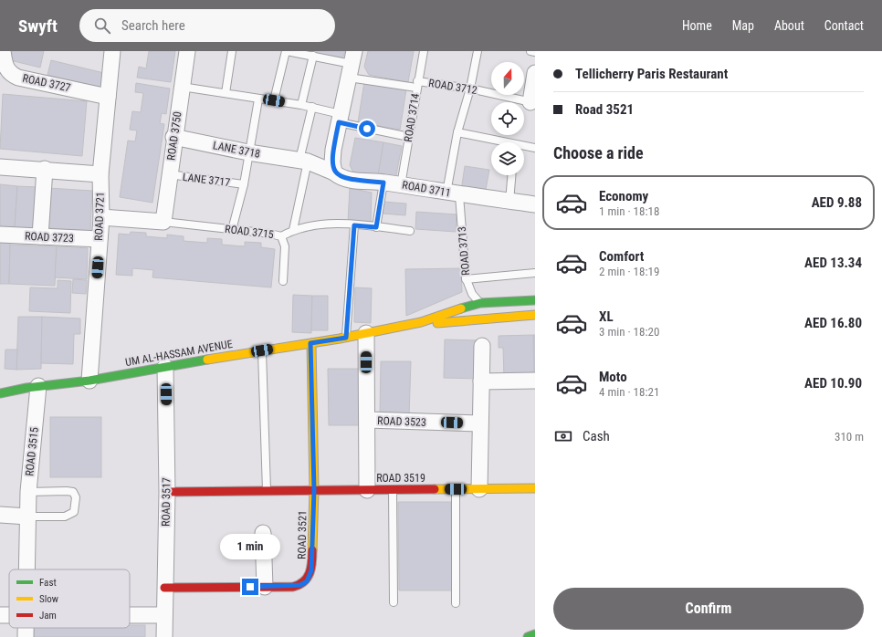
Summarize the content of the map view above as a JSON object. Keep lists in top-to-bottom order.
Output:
{
  "streets": {
    "main road": ["UM AL-HASSAM AVENUE", "ROAD 3519", "ROAD 3521"],
    "street": [
      "ROAD 3727",
      "ROAD 3712",
      "ROAD 3750",
      "LANE 3718",
      "ROAD 3711",
      "ROAD 3721",
      "ROAD 3723",
      "ROAD 3523",
      "ROAD 3515",
      "ROAD 3517"
    ],
    "lane": [
      "ROAD 3714",
      "LANE 3717",
      "ROAD 3715",
      "ROAD 3713"
    ]
  },
  "crossings": [
    ["ROAD 3727", "ROAD 3721"],
    ["ROAD 3712", "ROAD 3714"],
    ["ROAD 3712", "ROAD 3713"],
    ["ROAD 3714", "ROAD 3711"],
    ["ROAD 3750", "LANE 3718"],
    ["ROAD 3750", "LANE 3717"],
    ["ROAD 3750", "ROAD 3715"],
    ["LANE 3718", "LANE 3717"],
    ["LANE 3718", "ROAD 3711"],
    ["LANE 3717", "ROAD 3715"],
    ["ROAD 3711", "ROAD 3713"],
    ["ROAD 3721", "ROAD 3723"],
    ["ROAD 3721", "UM AL-HASSAM AVENUE"],
    ["ROAD 3713", "UM AL-HASSAM AVENUE"],
    ["UM AL-HASSAM AVENUE", "ROAD 3523"],
    ["UM AL-HASSAM AVENUE", "ROAD 3515"],
    ["UM AL-HASSAM AVENUE", "ROAD 3517"],
    ["UM AL-HASSAM AVENUE", "ROAD 3521"],
    ["ROAD 3523", "ROAD 3519"],
    ["ROAD 3519", "ROAD 3517"],
    ["ROAD 3519", "ROAD 3521"],
    ["ROAD 3517", "ROAD 3521"]
  ],
  "legend": ["Fast", "Slow", "Jam"],
  "north": "top",
  "page": {
    "header": "Swyft",
    "search": "Search here",
    "nav": [
      "Home",
      "Map",
      "About",
      "Contact"
    ],
    "banner": ["Tellicherry Paris Restaurant", "Road 3521"],
    "heading": "Choose a ride",
    "list": [
      {
        "name": "Economy",
        "note": "1 min · 18:18",
        "value": "AED 9.88"
      },
      {
        "name": "Comfort",
        "note": "2 min · 18:19",
        "value": "AED 13.34"
      },
      {
        "name": "XL",
        "note": "3 min · 18:20",
        "value": "AED 16.80"
      },
      {
        "name": "Moto",
        "note": "4 min · 18:21",
        "value": "AED 10.90"
      }
    ],
    "pay": ["Cash", "310 m"],
    "bubble": "1 min",
    "buttons": "Confirm"
  }
}
